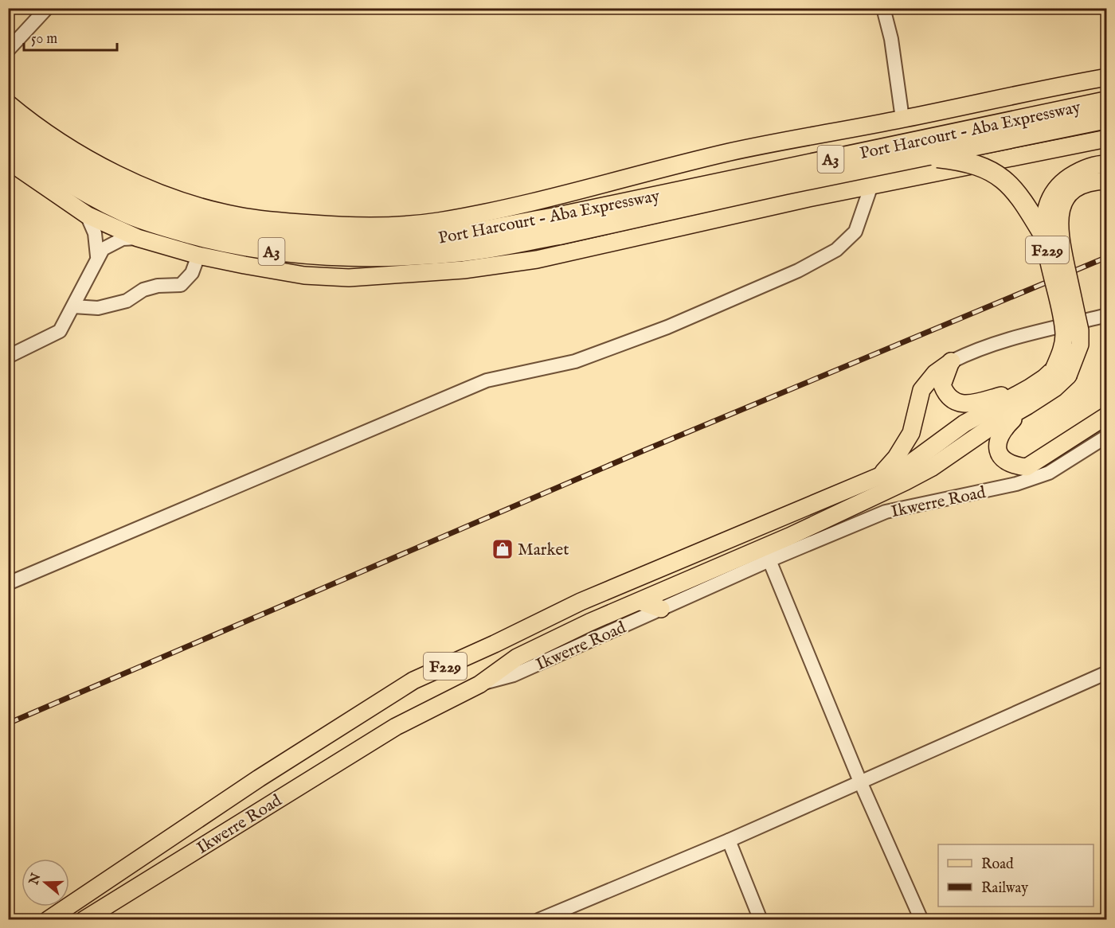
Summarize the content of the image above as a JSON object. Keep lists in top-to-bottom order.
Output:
{
  "streets": {
    "highway": ["Port Harcourt - Aba Expressway", "A3"],
    "main road": ["F229", "Ikwerre Road"]
  },
  "crossings": [
    ["F229", "Ikwerre Road"]
  ],
  "places": {
    "shop": ["Market"]
  },
  "legend": ["Road", "Railway"],
  "scale_bar": "50 m",
  "north": "left"
}
